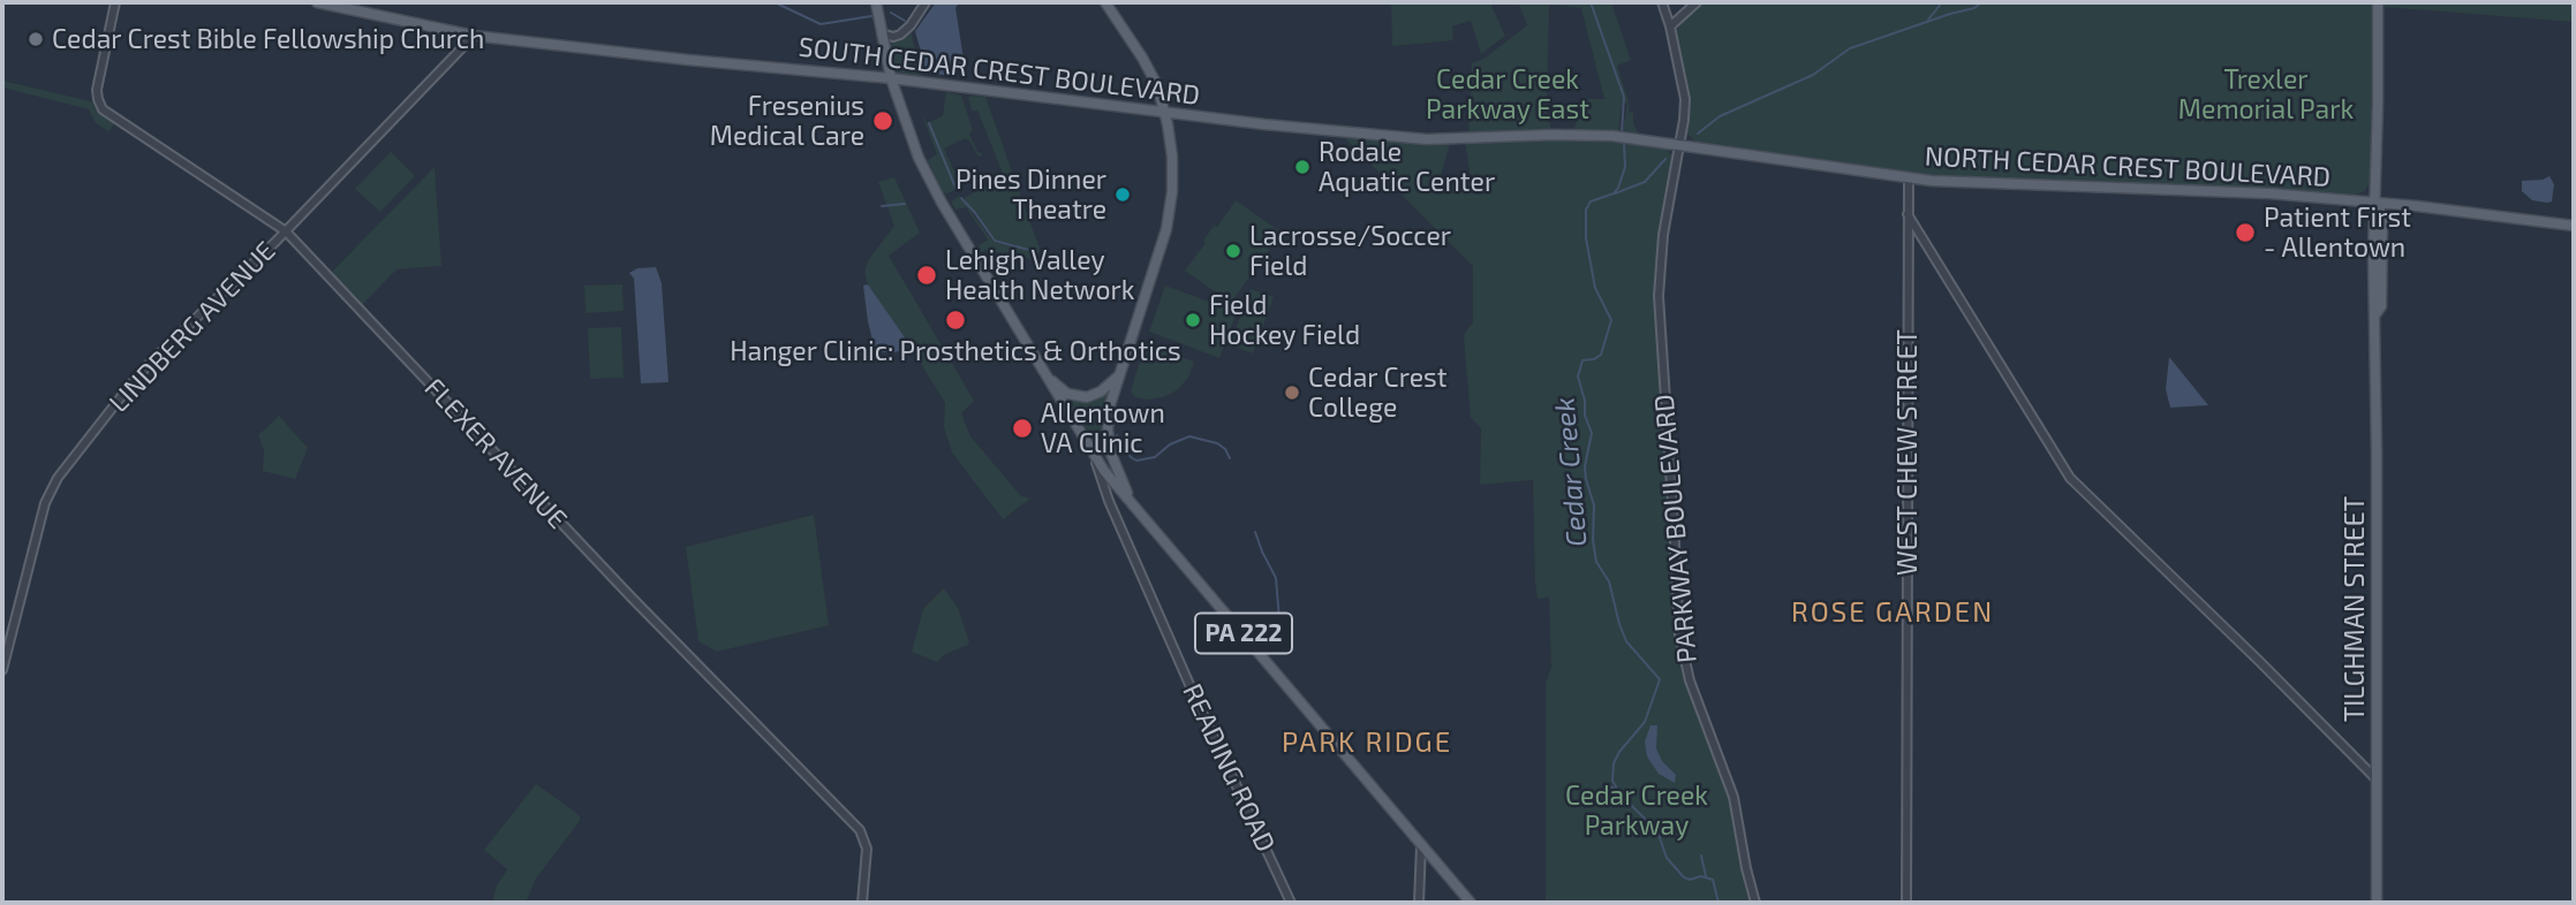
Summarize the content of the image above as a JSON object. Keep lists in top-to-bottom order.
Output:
{
  "streets": {
    "main road": [
      "SOUTH CEDAR CREST BOULEVARD",
      "NORTH CEDAR CREST BOULEVARD",
      "TILGHMAN STREET",
      "PA 222"
    ],
    "street": [
      "LINDBERG AVENUE",
      "WEST CHEW STREET",
      "FLEXER AVENUE",
      "PARKWAY BOULEVARD",
      "READING ROAD"
    ]
  },
  "crossings": [
    ["SOUTH CEDAR CREST BOULEVARD", "NORTH CEDAR CREST BOULEVARD"],
    ["SOUTH CEDAR CREST BOULEVARD", "LINDBERG AVENUE"],
    ["SOUTH CEDAR CREST BOULEVARD", "PARKWAY BOULEVARD"],
    ["SOUTH CEDAR CREST BOULEVARD", "PA 222"],
    ["NORTH CEDAR CREST BOULEVARD", "WEST CHEW STREET"],
    ["NORTH CEDAR CREST BOULEVARD", "PARKWAY BOULEVARD"],
    ["NORTH CEDAR CREST BOULEVARD", "TILGHMAN STREET"],
    ["LINDBERG AVENUE", "FLEXER AVENUE"],
    ["PA 222", "READING ROAD"]
  ],
  "districts": ["ROSE GARDEN", "PARK RIDGE"],
  "water": ["Cedar Creek"],
  "parks": ["Cedar Creek Parkway East", "Trexler Memorial Park", "Cedar Creek Parkway"],
  "places": [
    "Cedar Crest Bible Fellowship Church",
    "Fresenius Medical Care",
    "Rodale Aquatic Center",
    "Pines Dinner Theatre",
    "Patient First - Allentown",
    "Lacrosse/Soccer Field",
    "Lehigh Valley Health Network",
    "Hanger Clinic: Prosthetics & Orthotics",
    "Field Hockey Field",
    "Cedar Crest College",
    "Allentown VA Clinic"
  ]
}
